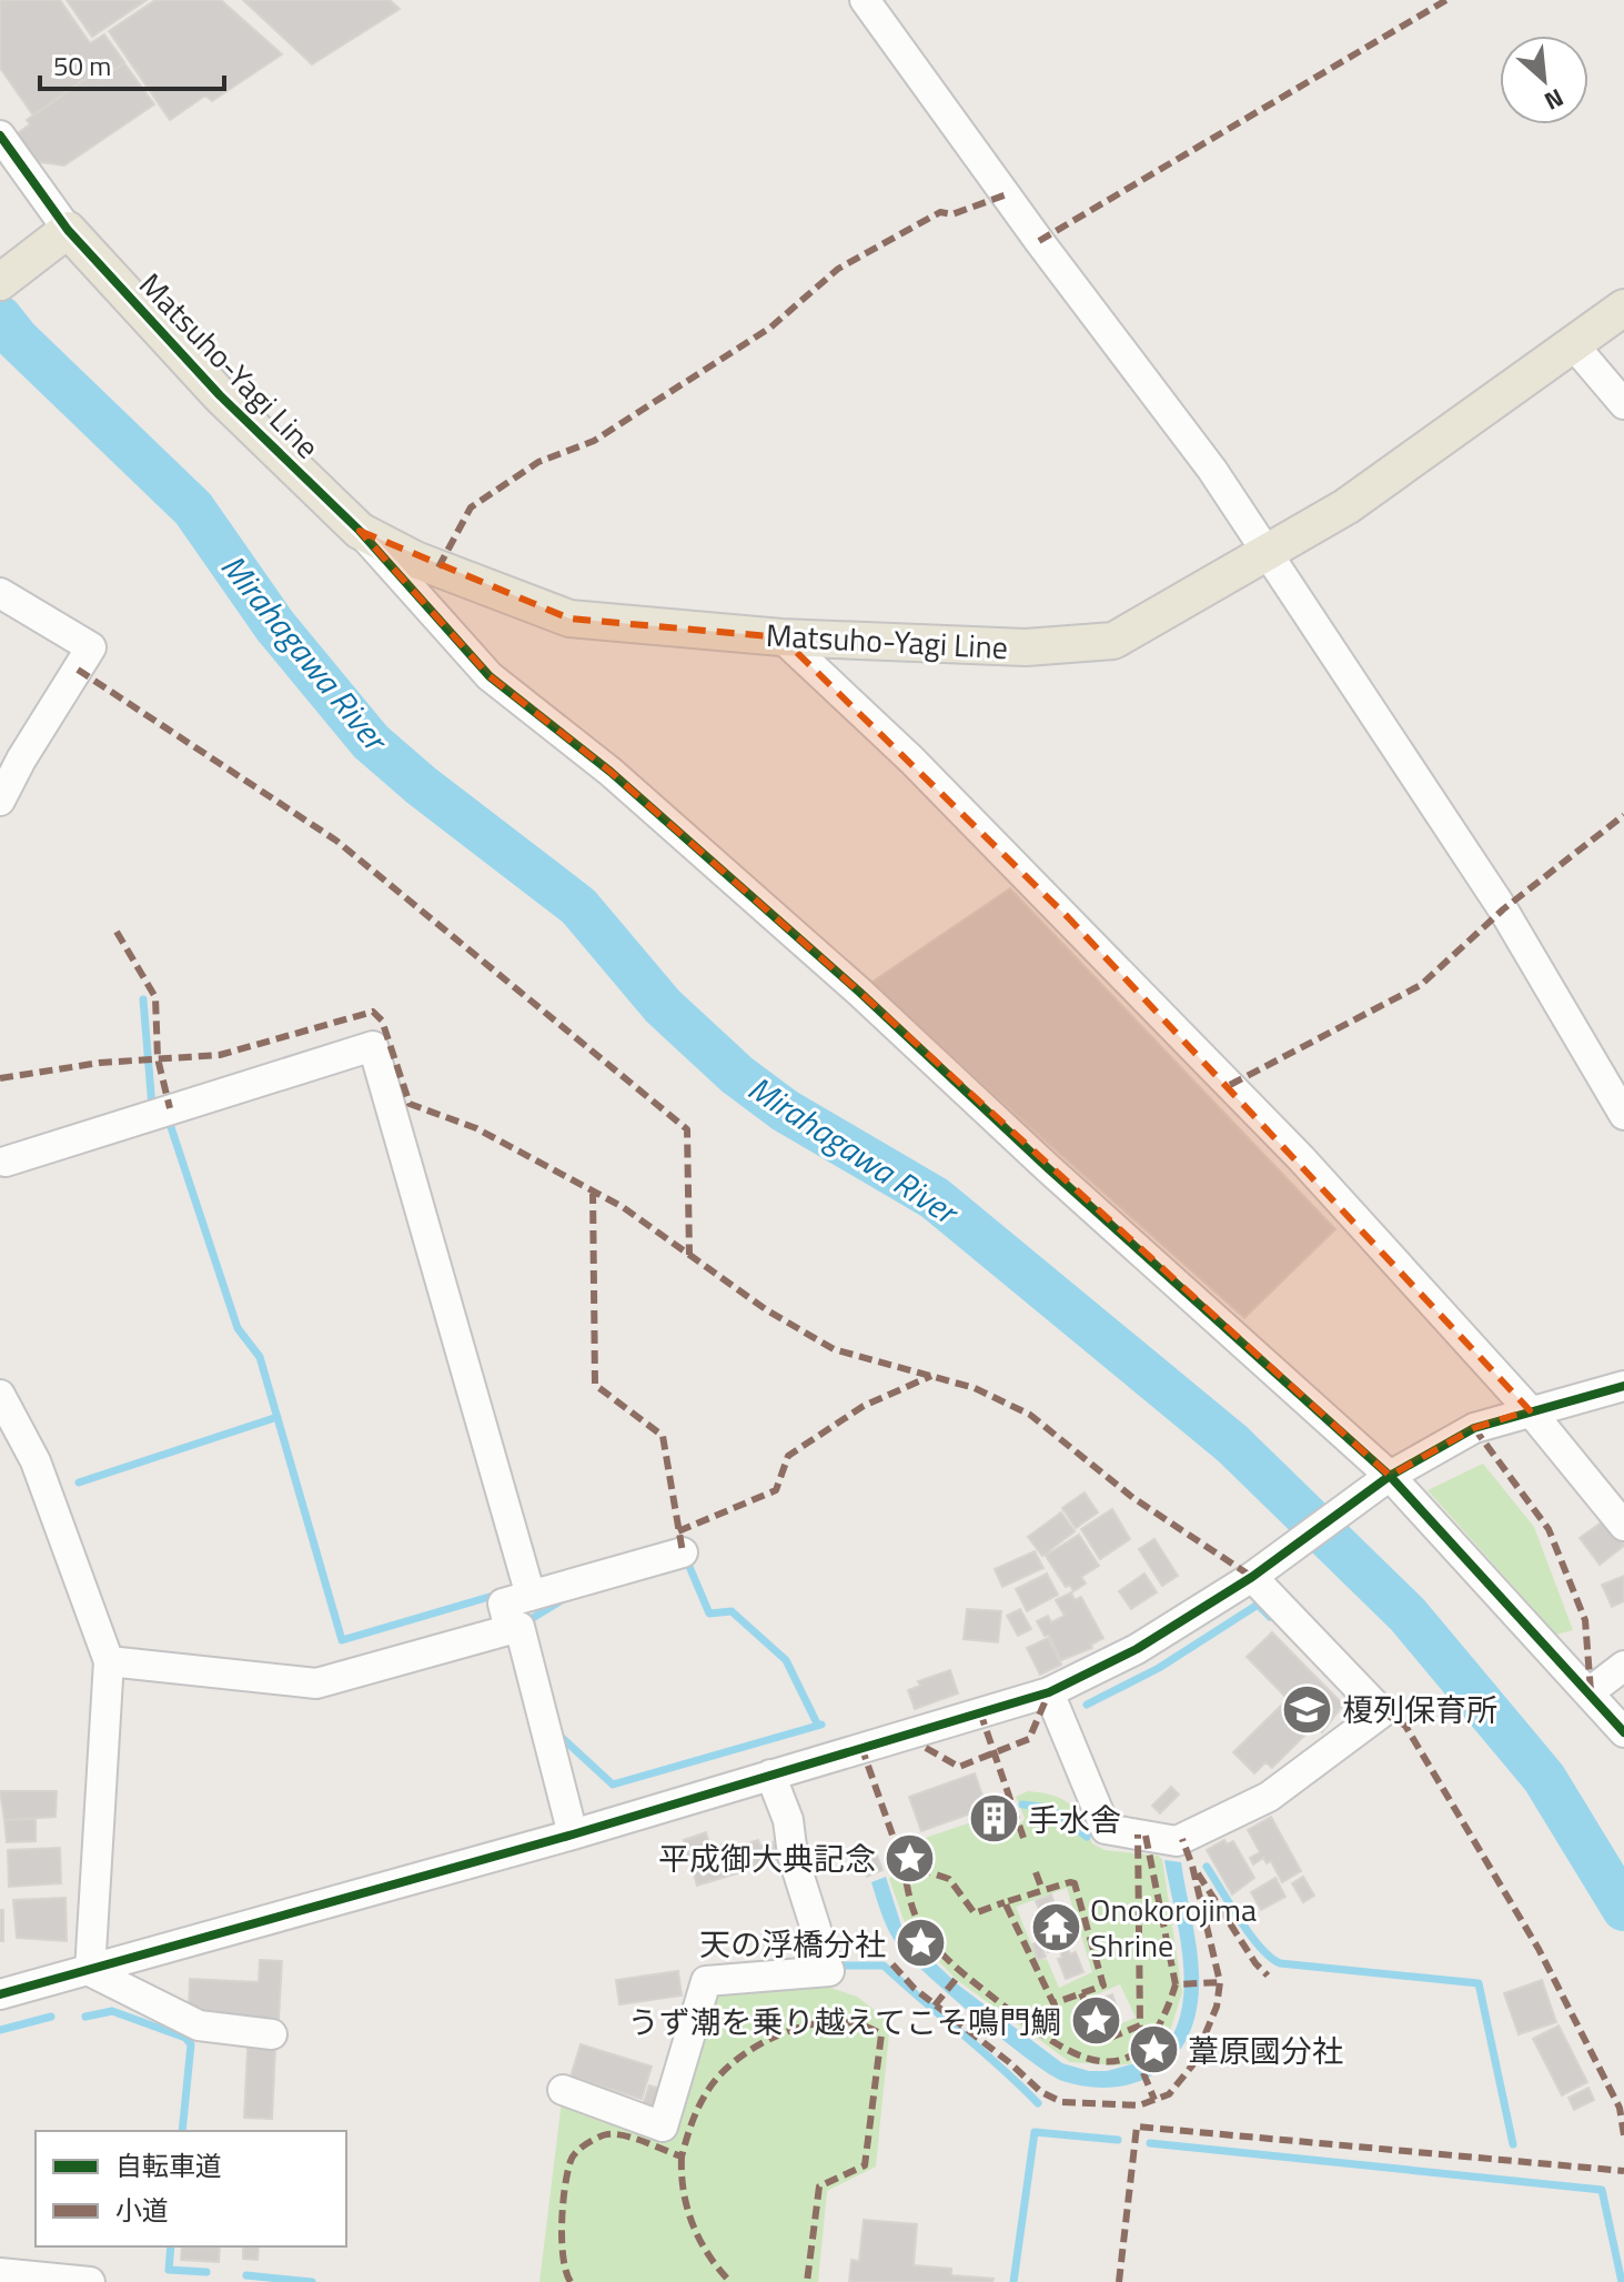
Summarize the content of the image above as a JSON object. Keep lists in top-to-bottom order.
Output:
{
  "streets": {
    "main road": ["Matsuho-Yagi Line"]
  },
  "water": ["Mirahagawa River"],
  "places": {
    "school or university": ["榎列保育所"],
    "building": ["手水舎"],
    "place": [
      "平成御大典記念",
      "天の浮橋分社",
      "うず潮を乗り越えてこそ鳴門鯛",
      "葦原國分社"
    ],
    "temple": ["Onokorojima Shrine"]
  },
  "legend": ["自転車道", "小道"],
  "scale_bar": "50 m",
  "north": "bottom right"
}
